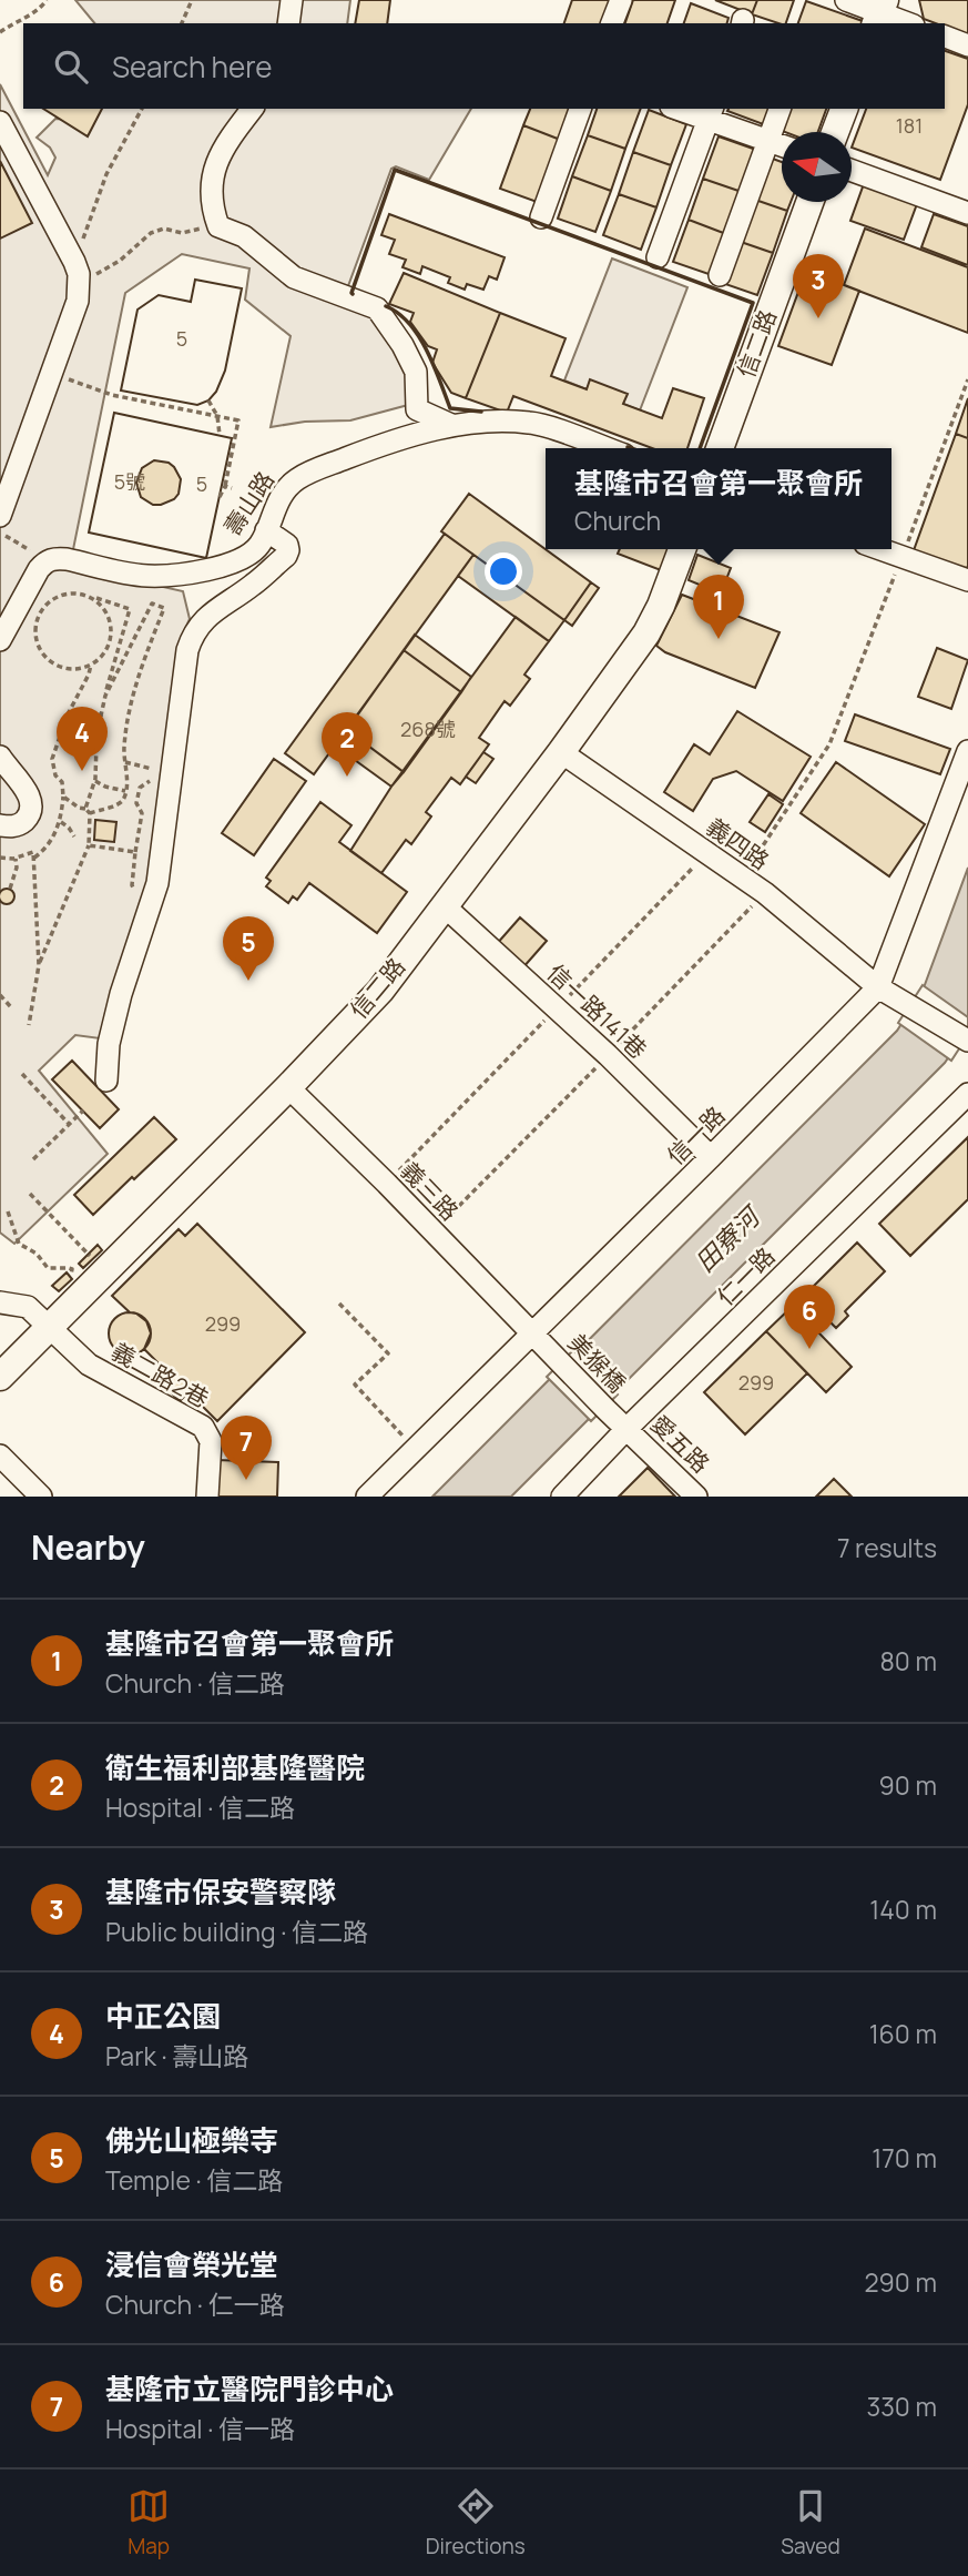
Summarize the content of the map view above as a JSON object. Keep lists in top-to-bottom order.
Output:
{
  "streets": {
    "main road": ["信二路"],
    "street": [
      "壽山路",
      "義四路",
      "信一路141巷",
      "信一路",
      "義三路",
      "仁一路",
      "美猴橋",
      "義二路2巷",
      "愛五路"
    ]
  },
  "crossings": [
    ["信二路", "義四路"],
    ["信二路", "信一路141巷"],
    ["信二路", "義三路"],
    ["信二路", "義二路2巷"],
    ["義四路", "信一路"],
    ["信一路141巷", "信一路"],
    ["信一路", "義三路"],
    ["信一路", "美猴橋"],
    ["義三路", "美猴橋"],
    ["仁一路", "美猴橋"],
    ["仁一路", "愛五路"],
    ["美猴橋", "愛五路"]
  ],
  "water": ["田寮河"],
  "house_numbers": [
    "181",
    "5",
    "5號",
    "5",
    "268號",
    "299",
    "299"
  ],
  "north": "left",
  "page": {
    "search": "Search here",
    "pins": [
      "3",
      "1",
      "4",
      "2",
      "5",
      "6",
      "7"
    ],
    "popup": ["基隆市召會第一聚會所", "Church"],
    "heading": ["Nearby", "7 results"],
    "list": [
      {
        "mark": "1",
        "name": "基隆市召會第一聚會所",
        "note": "Church · 信二路",
        "value": "80 m"
      },
      {
        "mark": "2",
        "name": "衛生福利部基隆醫院",
        "note": "Hospital · 信二路",
        "value": "90 m"
      },
      {
        "mark": "3",
        "name": "基隆市保安警察隊",
        "note": "Public building · 信二路",
        "value": "140 m"
      },
      {
        "mark": "4",
        "name": "中正公園",
        "note": "Park · 壽山路",
        "value": "160 m"
      },
      {
        "mark": "5",
        "name": "佛光山極樂寺",
        "note": "Temple · 信二路",
        "value": "170 m"
      },
      {
        "mark": "6",
        "name": "浸信會榮光堂",
        "note": "Church · 仁一路",
        "value": "290 m"
      },
      {
        "mark": "7",
        "name": "基隆市立醫院門診中心",
        "note": "Hospital · 信一路",
        "value": "330 m"
      }
    ],
    "nav": ["Map", "Directions", "Saved"]
  }
}
